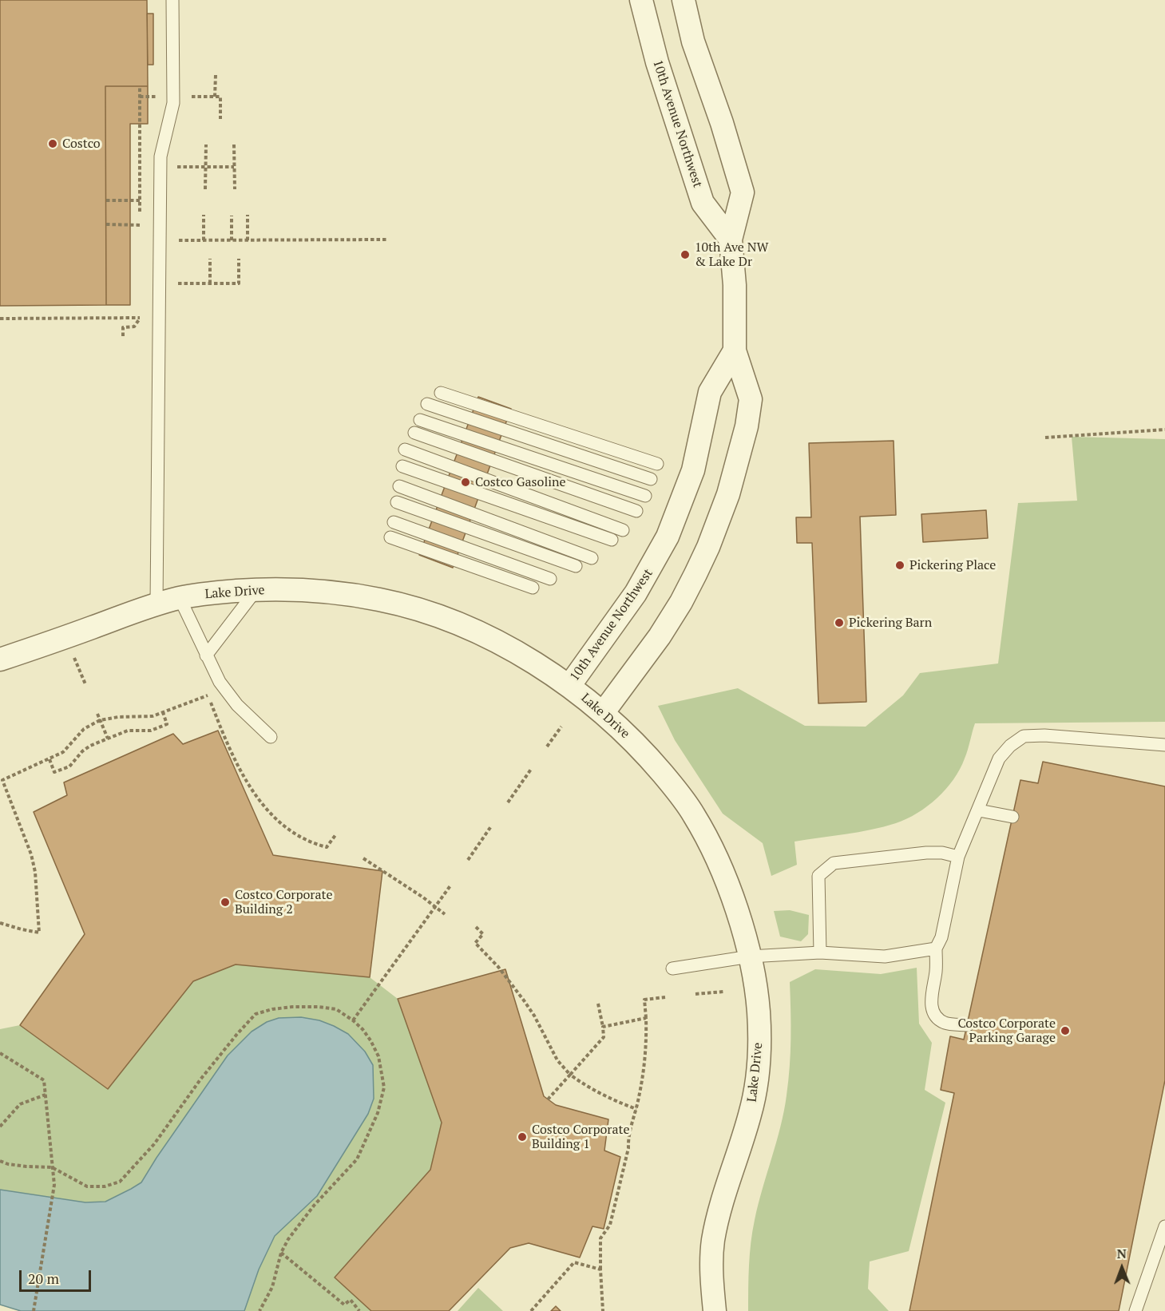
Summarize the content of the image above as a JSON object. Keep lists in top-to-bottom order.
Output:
{
  "streets": {
    "street": ["10th Avenue Northwest", "Lake Drive"]
  },
  "crossings": [
    ["10th Avenue Northwest", "Lake Drive"]
  ],
  "places": [
    "Costco",
    "10th Ave NW & Lake Dr",
    "Costco Gasoline",
    "Pickering Place",
    "Pickering Barn",
    "Costco Corporate Building 2",
    "Costco Corporate Parking Garage",
    "Costco Corporate Building 1"
  ],
  "scale_bar": "20 m",
  "north": "top"
}
